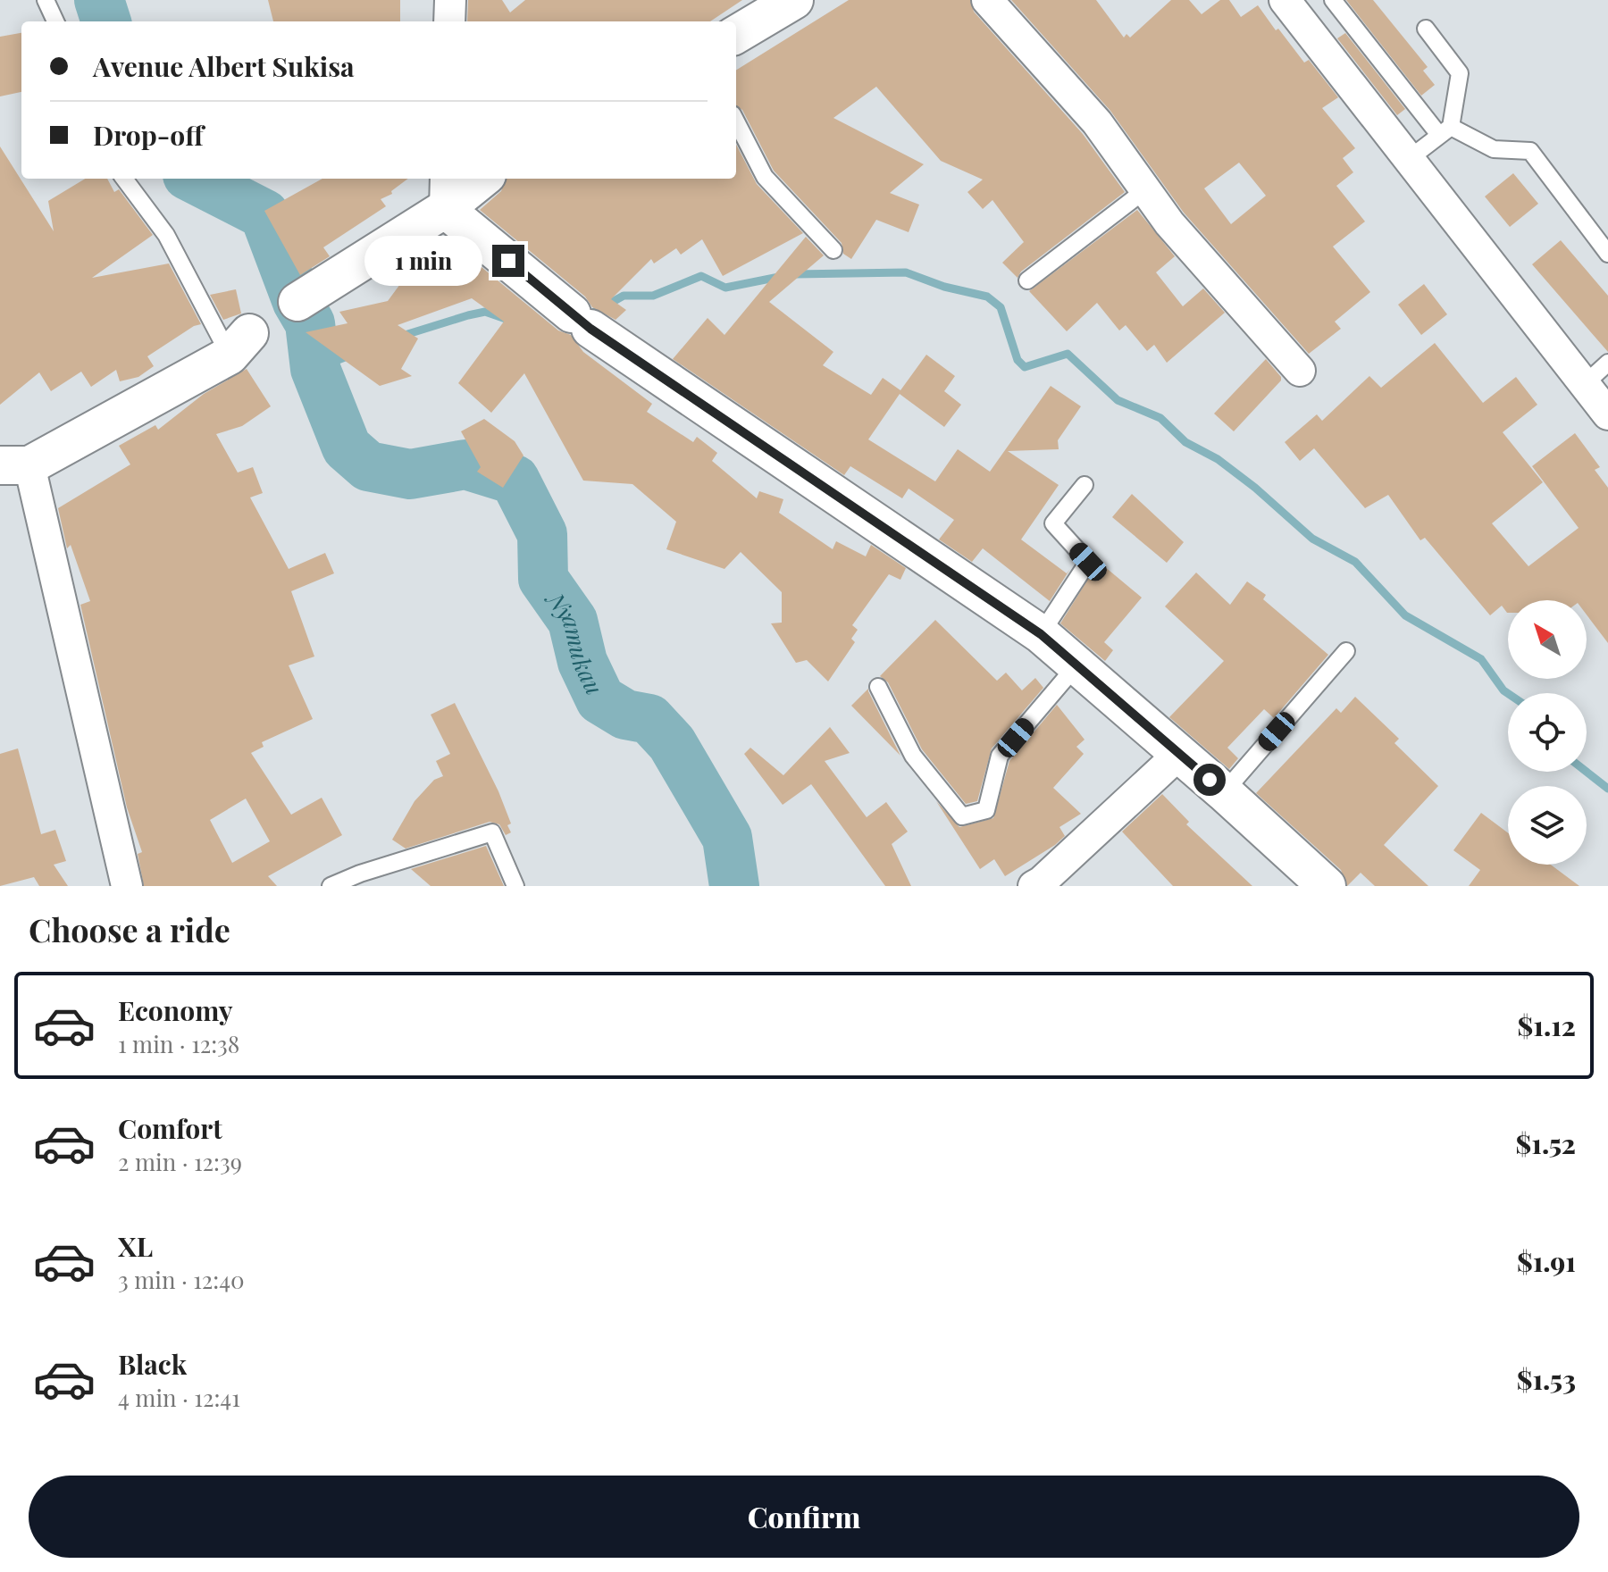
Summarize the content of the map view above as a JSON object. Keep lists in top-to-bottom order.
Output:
{
  "water": ["Nyamukau"],
  "north": "top left",
  "page": {
    "banner": ["Avenue Albert Sukisa", "Drop-off"],
    "bubble": "1 min",
    "heading": "Choose a ride",
    "list": [
      {
        "name": "Economy",
        "note": "1 min · 12:38",
        "value": "$1.12"
      },
      {
        "name": "Comfort",
        "note": "2 min · 12:39",
        "value": "$1.52"
      },
      {
        "name": "XL",
        "note": "3 min · 12:40",
        "value": "$1.91"
      },
      {
        "name": "Black",
        "note": "4 min · 12:41",
        "value": "$1.53"
      }
    ],
    "buttons": "Confirm"
  }
}
